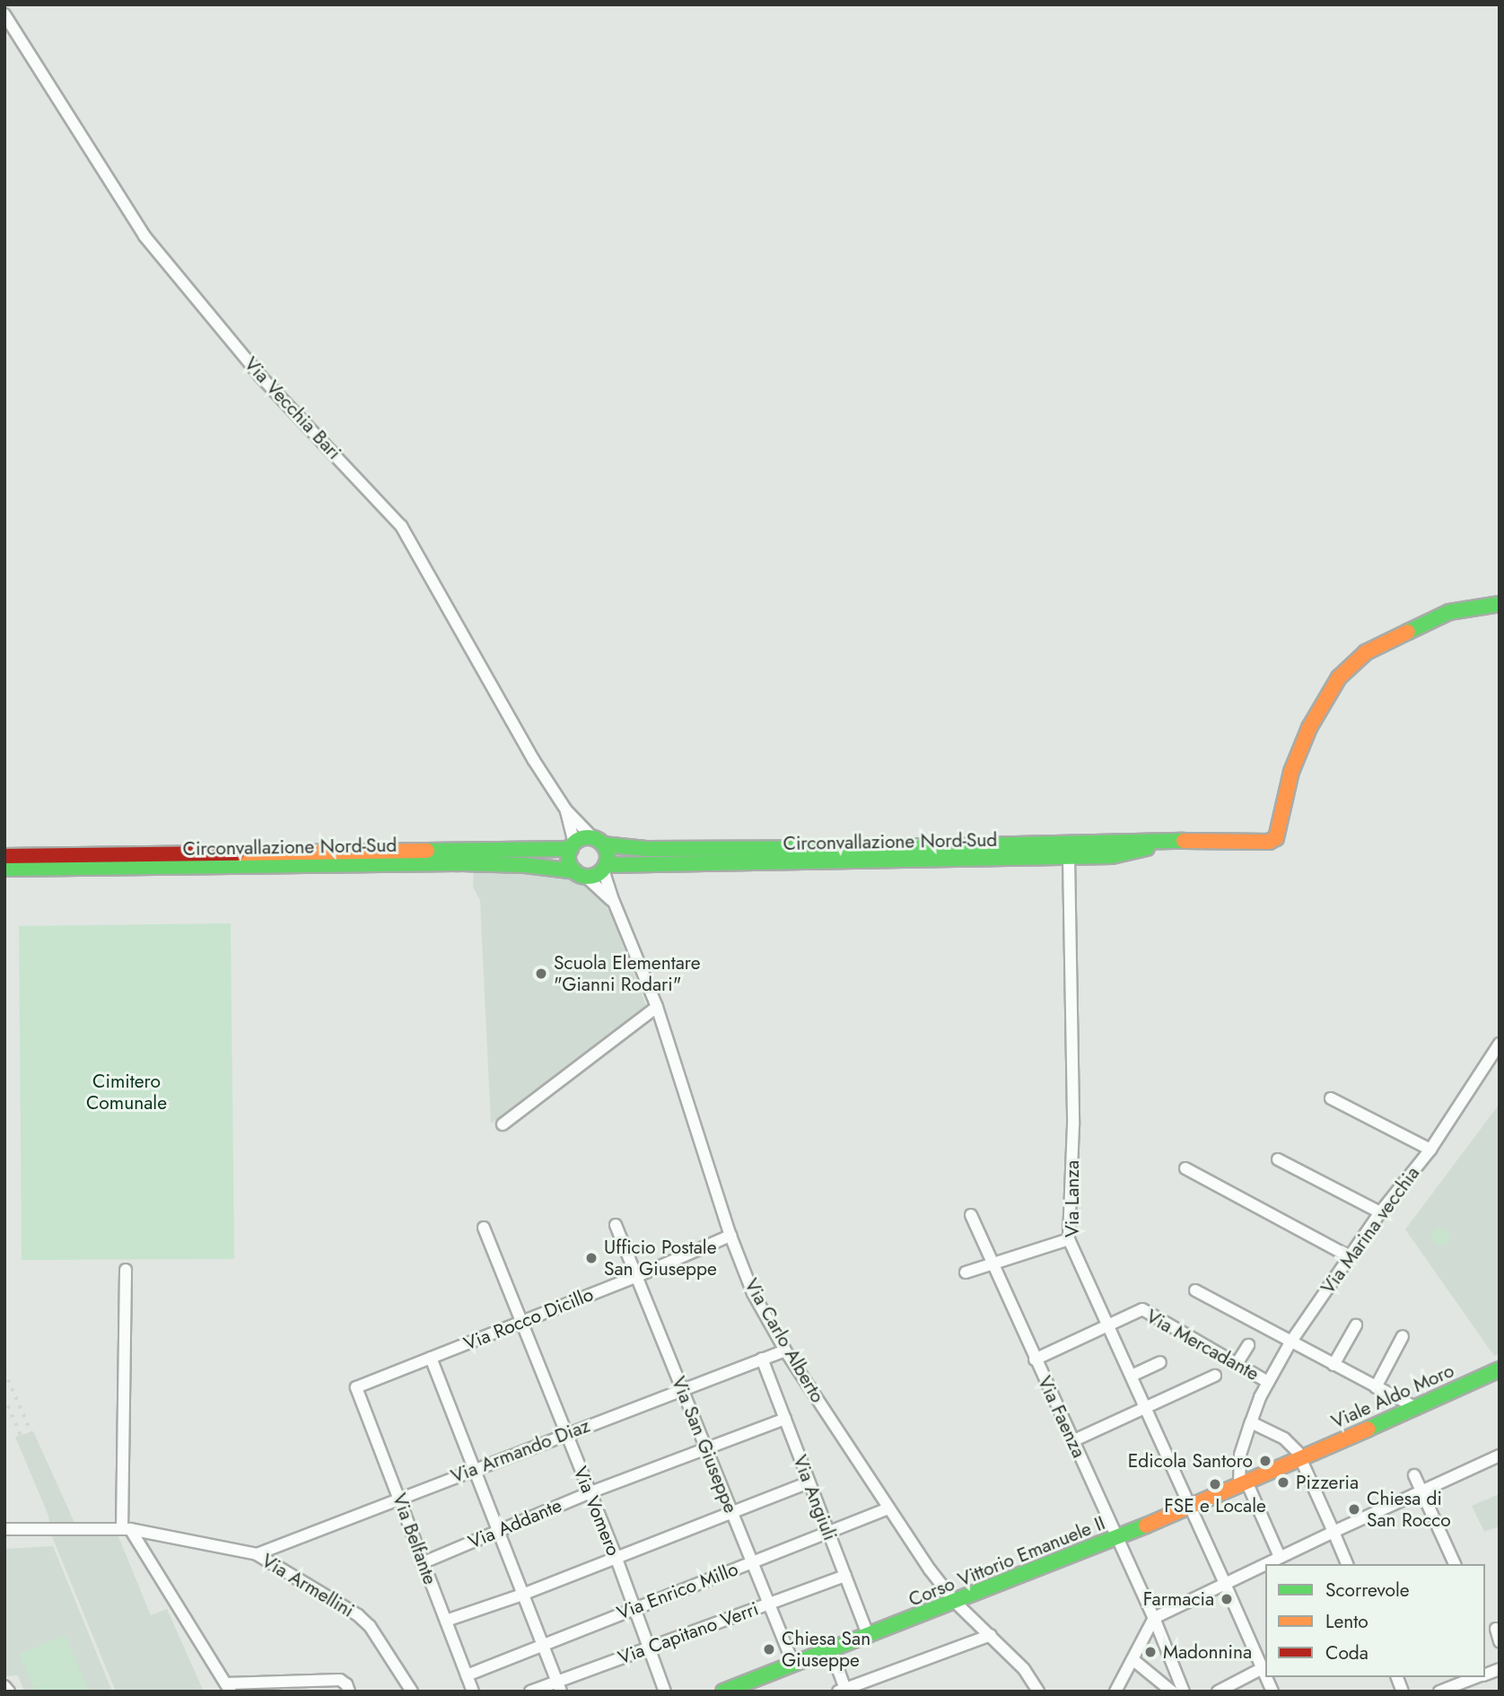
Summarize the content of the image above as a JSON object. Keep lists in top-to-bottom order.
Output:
{
  "streets": {
    "main road": ["Circonvallazione Nord-Sud", "Viale Aldo Moro", "Corso Vittorio Emanuele II"],
    "street": [
      "Via Vecchia Bari",
      "Via Lanza",
      "Via Marina vecchia",
      "Via Rocco Dicillo",
      "Via Carlo Alberto",
      "Via Mercadante",
      "Via Faenza",
      "Via San Giuseppe",
      "Via Armando Diaz",
      "Via Angiuli",
      "Via Vomero",
      "Via Addante",
      "Via Belfante",
      "Via Armellini",
      "Via Enrico Millo",
      "Via Capitano Verri"
    ]
  },
  "crossings": [
    ["Via Vecchia Bari", "Circonvallazione Nord-Sud"],
    ["Via Vecchia Bari", "Via Carlo Alberto"],
    ["Circonvallazione Nord-Sud", "Via Lanza"],
    ["Circonvallazione Nord-Sud", "Via Carlo Alberto"],
    ["Via Lanza", "Via Mercadante"],
    ["Via Lanza", "Corso Vittorio Emanuele II"],
    ["Via Marina vecchia", "Via Mercadante"],
    ["Via Marina vecchia", "Corso Vittorio Emanuele II"],
    ["Via Rocco Dicillo", "Via Carlo Alberto"],
    ["Via Rocco Dicillo", "Via San Giuseppe"],
    ["Via Rocco Dicillo", "Via Vomero"],
    ["Via Rocco Dicillo", "Via Belfante"],
    ["Via Carlo Alberto", "Via Armando Diaz"],
    ["Via Carlo Alberto", "Corso Vittorio Emanuele II"],
    ["Via Carlo Alberto", "Via Enrico Millo"],
    ["Via Mercadante", "Via Faenza"],
    ["Viale Aldo Moro", "Corso Vittorio Emanuele II"],
    ["Via Faenza", "Corso Vittorio Emanuele II"],
    ["Via San Giuseppe", "Via Armando Diaz"],
    ["Via San Giuseppe", "Via Addante"],
    ["Via San Giuseppe", "Corso Vittorio Emanuele II"],
    ["Via San Giuseppe", "Via Enrico Millo"],
    ["Via San Giuseppe", "Via Capitano Verri"],
    ["Via Armando Diaz", "Via Angiuli"],
    ["Via Armando Diaz", "Via Vomero"],
    ["Via Armando Diaz", "Via Belfante"],
    ["Via Armando Diaz", "Via Armellini"],
    ["Via Angiuli", "Via Addante"],
    ["Via Angiuli", "Corso Vittorio Emanuele II"],
    ["Via Angiuli", "Via Enrico Millo"],
    ["Via Angiuli", "Via Capitano Verri"],
    ["Via Vomero", "Via Addante"],
    ["Via Vomero", "Via Enrico Millo"],
    ["Via Vomero", "Via Capitano Verri"],
    ["Via Addante", "Via Belfante"],
    ["Via Belfante", "Via Enrico Millo"]
  ],
  "parks": ["Cimitero Comunale"],
  "places": [
    "Scuola Elementare \"Gianni Rodari\"",
    "Ufficio Postale San Giuseppe",
    "Edicola Santoro",
    "Pizzeria",
    "FSE e Locale",
    "Chiesa di San Rocco",
    "Farmacia",
    "Chiesa San Giuseppe",
    "Madonnina"
  ],
  "legend": ["Scorrevole", "Lento", "Coda"]
}
